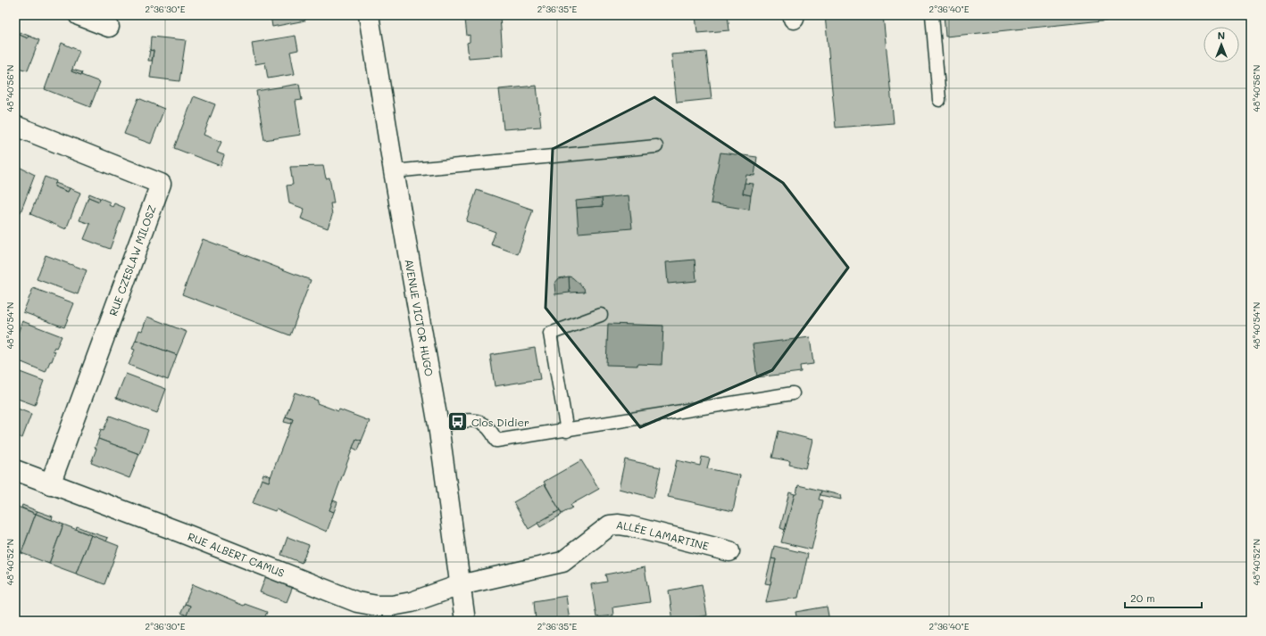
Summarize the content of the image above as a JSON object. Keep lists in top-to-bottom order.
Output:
{
  "streets": {
    "street": [
      "RUE CZESLAW MILOSZ",
      "AVENUE VICTOR HUGO",
      "ALLÉE LAMARTINE",
      "RUE ALBERT CAMUS"
    ]
  },
  "crossings": [
    ["RUE CZESLAW MILOSZ", "RUE ALBERT CAMUS"],
    ["AVENUE VICTOR HUGO", "ALLÉE LAMARTINE"],
    ["AVENUE VICTOR HUGO", "RUE ALBERT CAMUS"],
    ["ALLÉE LAMARTINE", "RUE ALBERT CAMUS"]
  ],
  "places": {
    "bus stop": ["Clos Didier"]
  },
  "scale_bar": "20 m",
  "north": "top",
  "coordinates": [
    "2°36'30\"E",
    "2°36'35\"E",
    "2°36'40\"E",
    "48°40'56\"N",
    "48°40'54\"N",
    "48°40'52\"N"
  ]
}
